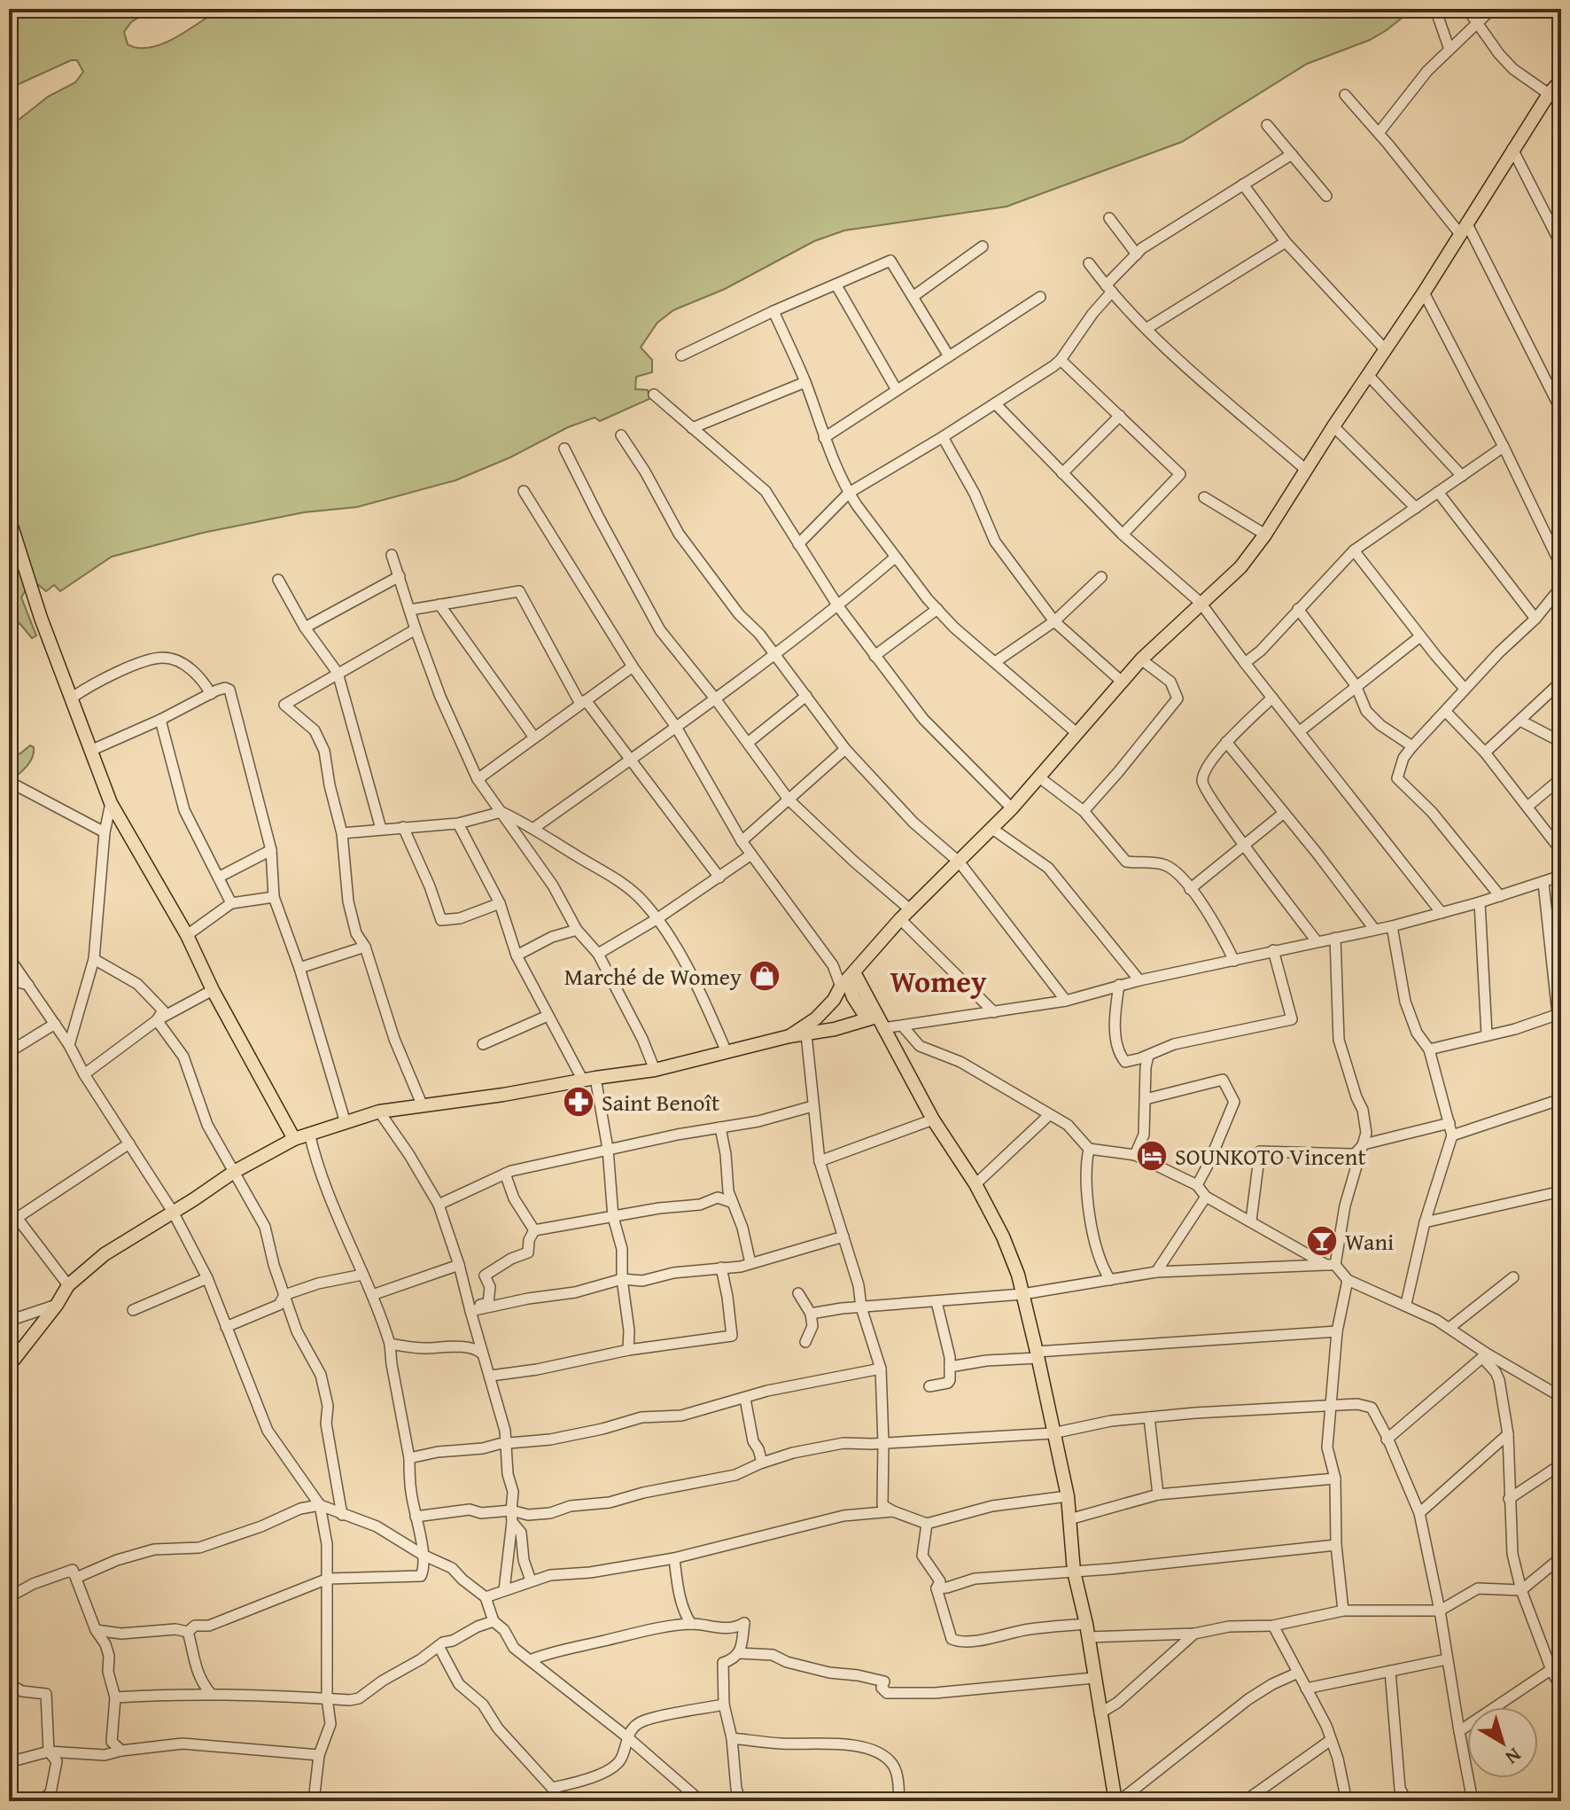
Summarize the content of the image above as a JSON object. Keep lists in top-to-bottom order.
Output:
{
  "districts": ["Womey"],
  "places": {
    "shop": ["Marché de Womey"],
    "pharmacy": ["Saint Benoît"],
    "hotel": ["SOUNKOTO Vincent"],
    "bar": ["Wani"]
  },
  "north": "bottom right"
}
